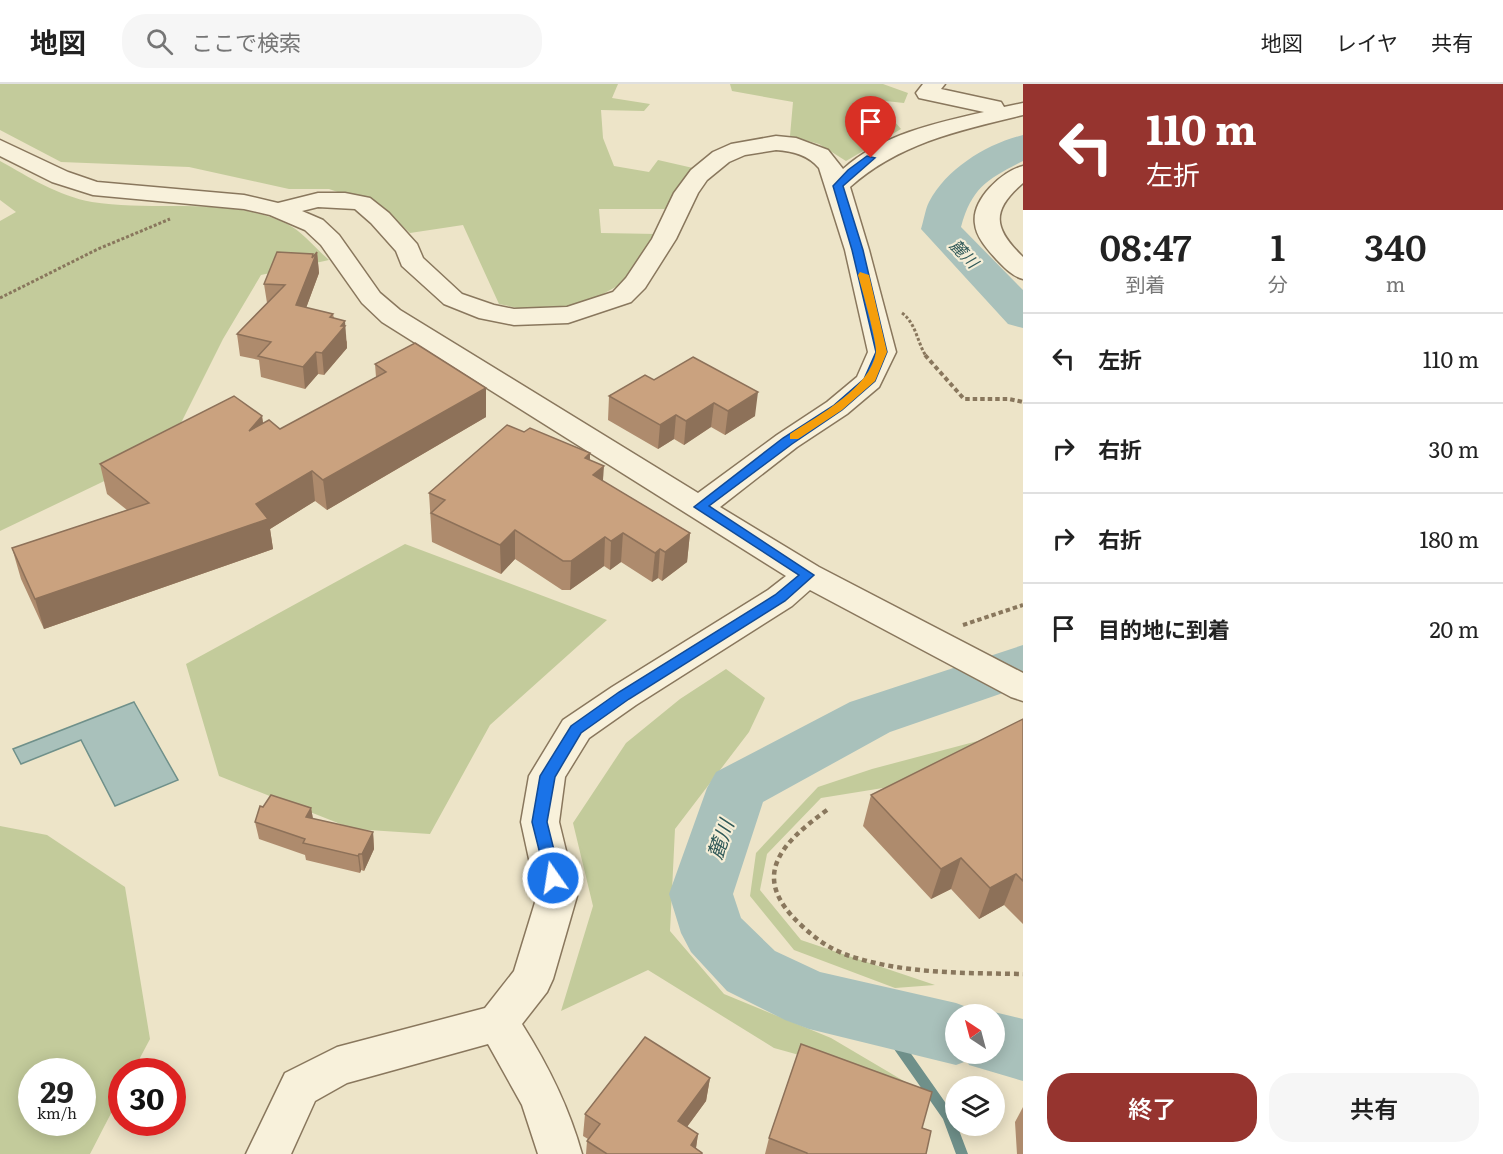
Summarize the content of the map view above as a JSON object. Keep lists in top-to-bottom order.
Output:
{
  "water": ["麓川"],
  "north": "top left",
  "page": {
    "header": "地図",
    "search": "ここで検索",
    "nav": ["地図", "レイヤ", "共有"],
    "turn": ["110 m", "左折"],
    "eta": [
      "08:47",
      "到着",
      "1",
      "分",
      "340",
      "m"
    ],
    "list": [
      {
        "name": "左折",
        "value": "110 m"
      },
      {
        "name": "右折",
        "value": "30 m"
      },
      {
        "name": "右折",
        "value": "180 m"
      },
      {
        "name": "目的地に到着",
        "value": "20 m"
      }
    ],
    "speed": "29 km/h",
    "limit": "30",
    "buttons": ["終了", "共有"]
  }
}
